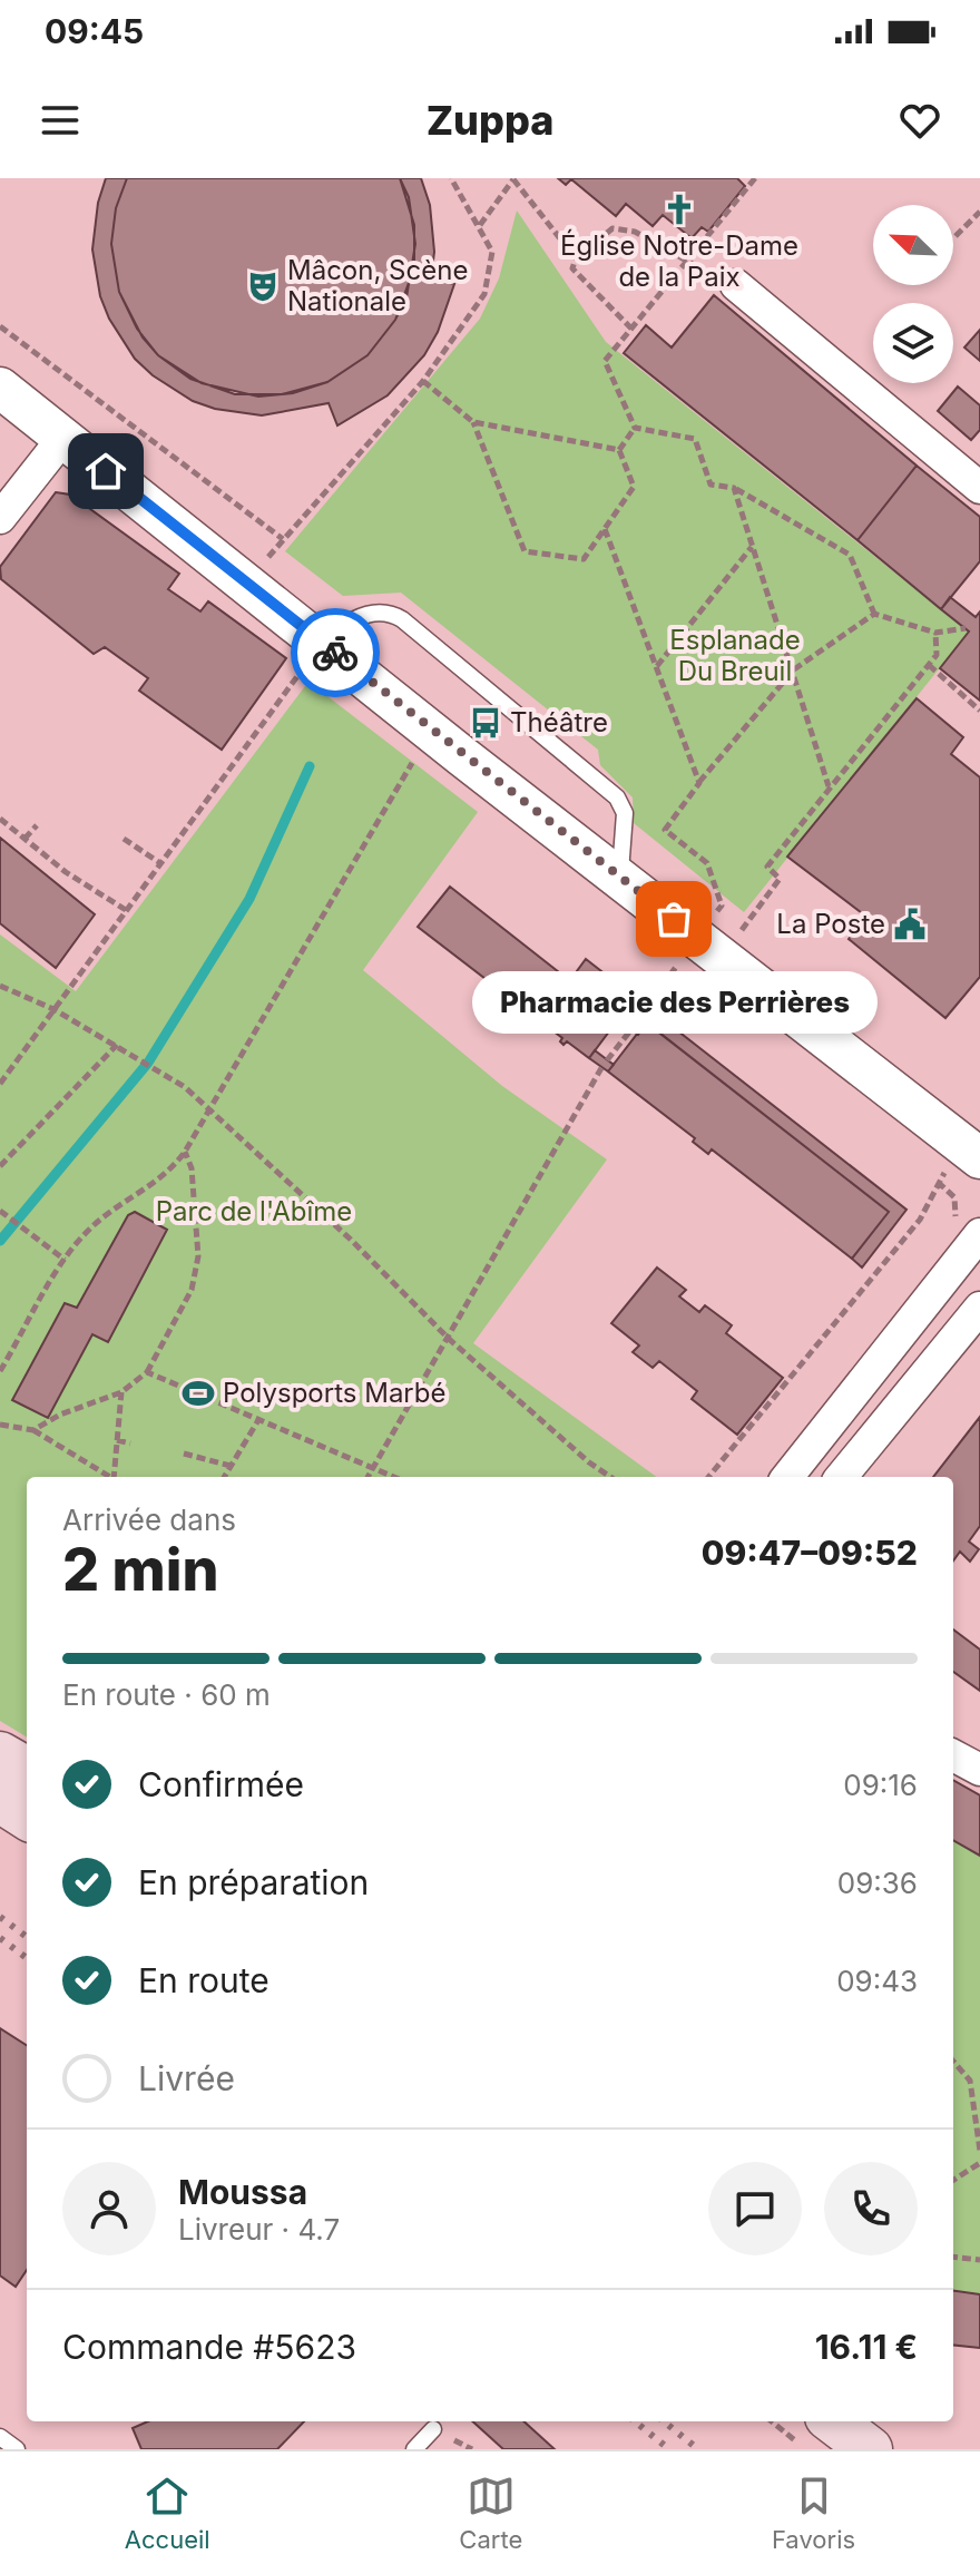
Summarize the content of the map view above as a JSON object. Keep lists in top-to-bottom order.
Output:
{
  "parks": ["Esplanade Du Breuil", "Parc de l'Abîme"],
  "places": {
    "church": ["Église Notre-Dame de la Paix"],
    "theatre": ["Mâcon, Scène Nationale"],
    "bus stop": ["Théâtre"],
    "other": ["Pharmacie des Perrières"],
    "public building": ["La Poste"],
    "sports": ["Polysports Marbé"]
  },
  "north": "top left",
  "page": {
    "status": "09:45",
    "header": "Zuppa",
    "bubble": "Pharmacie des Perrières",
    "heading": ["2 min", "Arrivée dans", "09:47–09:52"],
    "panel": [
      "Moussa",
      "Livreur · 4.7",
      "Commande #5623",
      "16.11 €"
    ],
    "bar": "En route · 60 m",
    "list": [
      ["Confirmée", "09:16"],
      ["En préparation", "09:36"],
      ["En route", "09:43"],
      "Livrée"
    ],
    "tabs": ["Accueil", "Carte", "Favoris"]
  }
}
